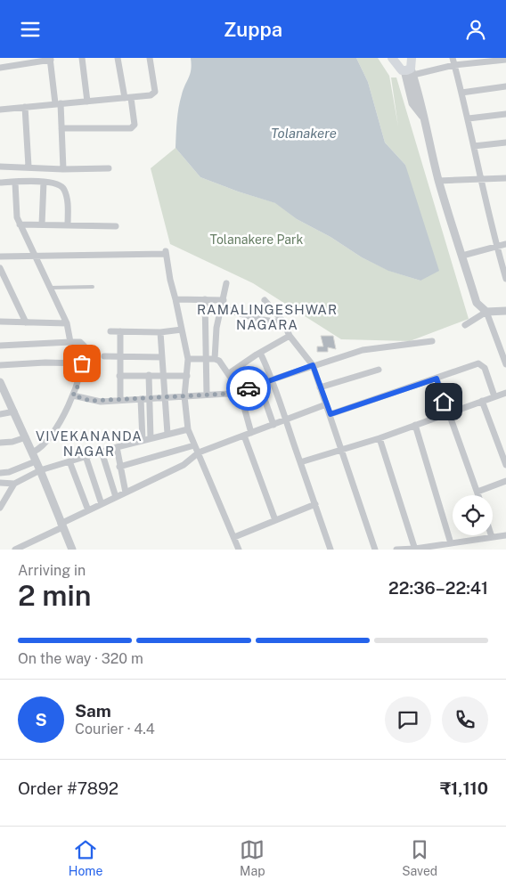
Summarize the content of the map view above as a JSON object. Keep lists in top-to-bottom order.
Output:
{
  "districts": ["RAMALINGESHWAR NAGARA", "VIVEKANANDA NAGAR"],
  "water": ["Tolanakere"],
  "parks": ["Tolanakere Park"],
  "page": {
    "header": "Zuppa",
    "heading": ["2 min", "Arriving in", "22:36–22:41"],
    "panel": [
      "Sam",
      "Courier · 4.4",
      "Order #7892",
      "₹1,110"
    ],
    "bar": "On the way · 320 m",
    "round": "S",
    "tabs": ["Home", "Map", "Saved"]
  }
}
